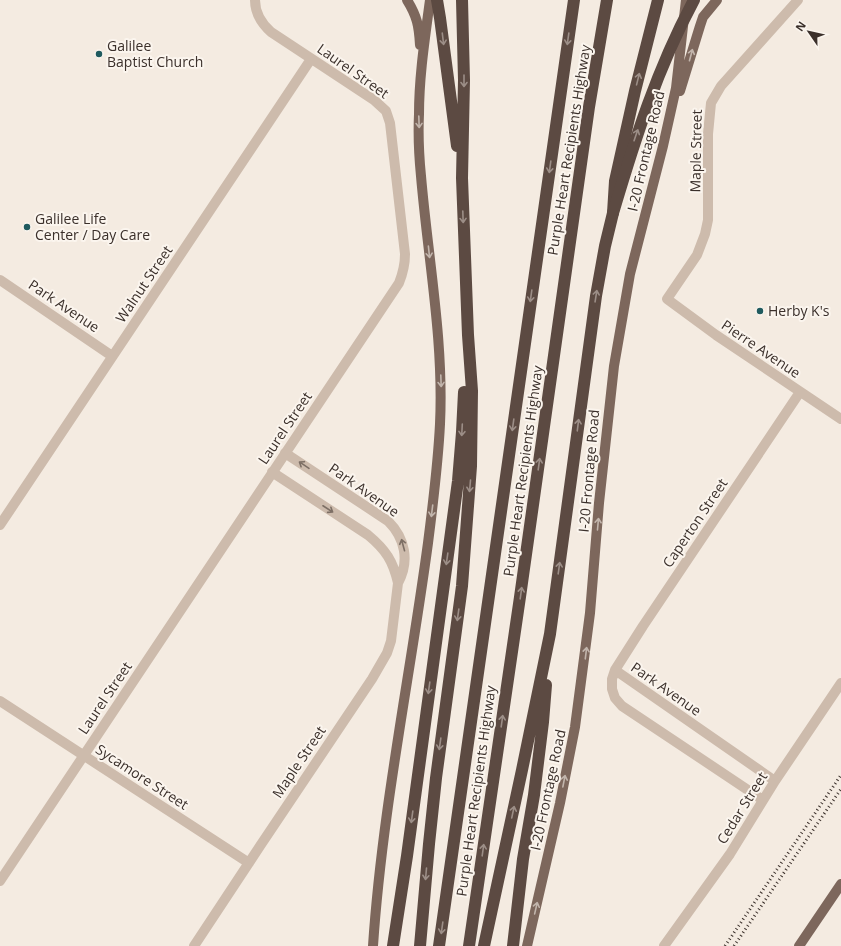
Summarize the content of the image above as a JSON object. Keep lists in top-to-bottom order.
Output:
{
  "streets": {
    "highway": ["Purple Heart Recipients Highway"],
    "main road": ["I-20 Frontage Road"],
    "street": [
      "Laurel Street",
      "Maple Street",
      "Walnut Street",
      "Park Avenue",
      "Pierre Avenue",
      "Caperton Street",
      "Sycamore Street",
      "Cedar Street"
    ]
  },
  "crossings": [
    ["Laurel Street", "Walnut Street"],
    ["Laurel Street", "Park Avenue"],
    ["Laurel Street", "Sycamore Street"],
    ["Maple Street", "Park Avenue"],
    ["Maple Street", "Pierre Avenue"],
    ["Maple Street", "Sycamore Street"],
    ["Walnut Street", "Park Avenue"],
    ["Park Avenue", "Caperton Street"],
    ["Park Avenue", "Cedar Street"],
    ["Pierre Avenue", "Caperton Street"]
  ],
  "one_way": ["I-20 Frontage Road"],
  "places": ["Galilee Baptist Church", "Galilee Life Center / Day Care", "Herby K's"],
  "north": "top left"
}
